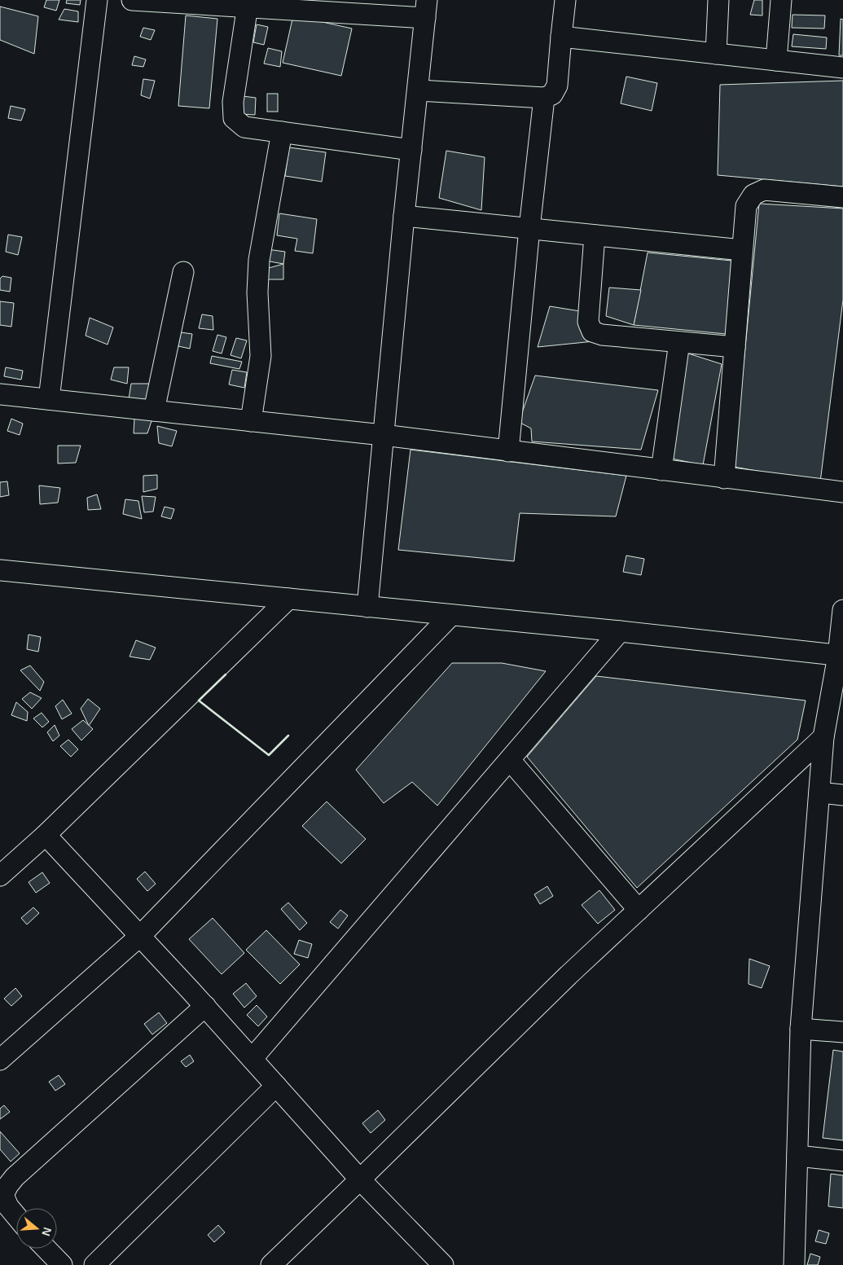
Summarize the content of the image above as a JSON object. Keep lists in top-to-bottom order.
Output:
{
  "north": "right"
}
